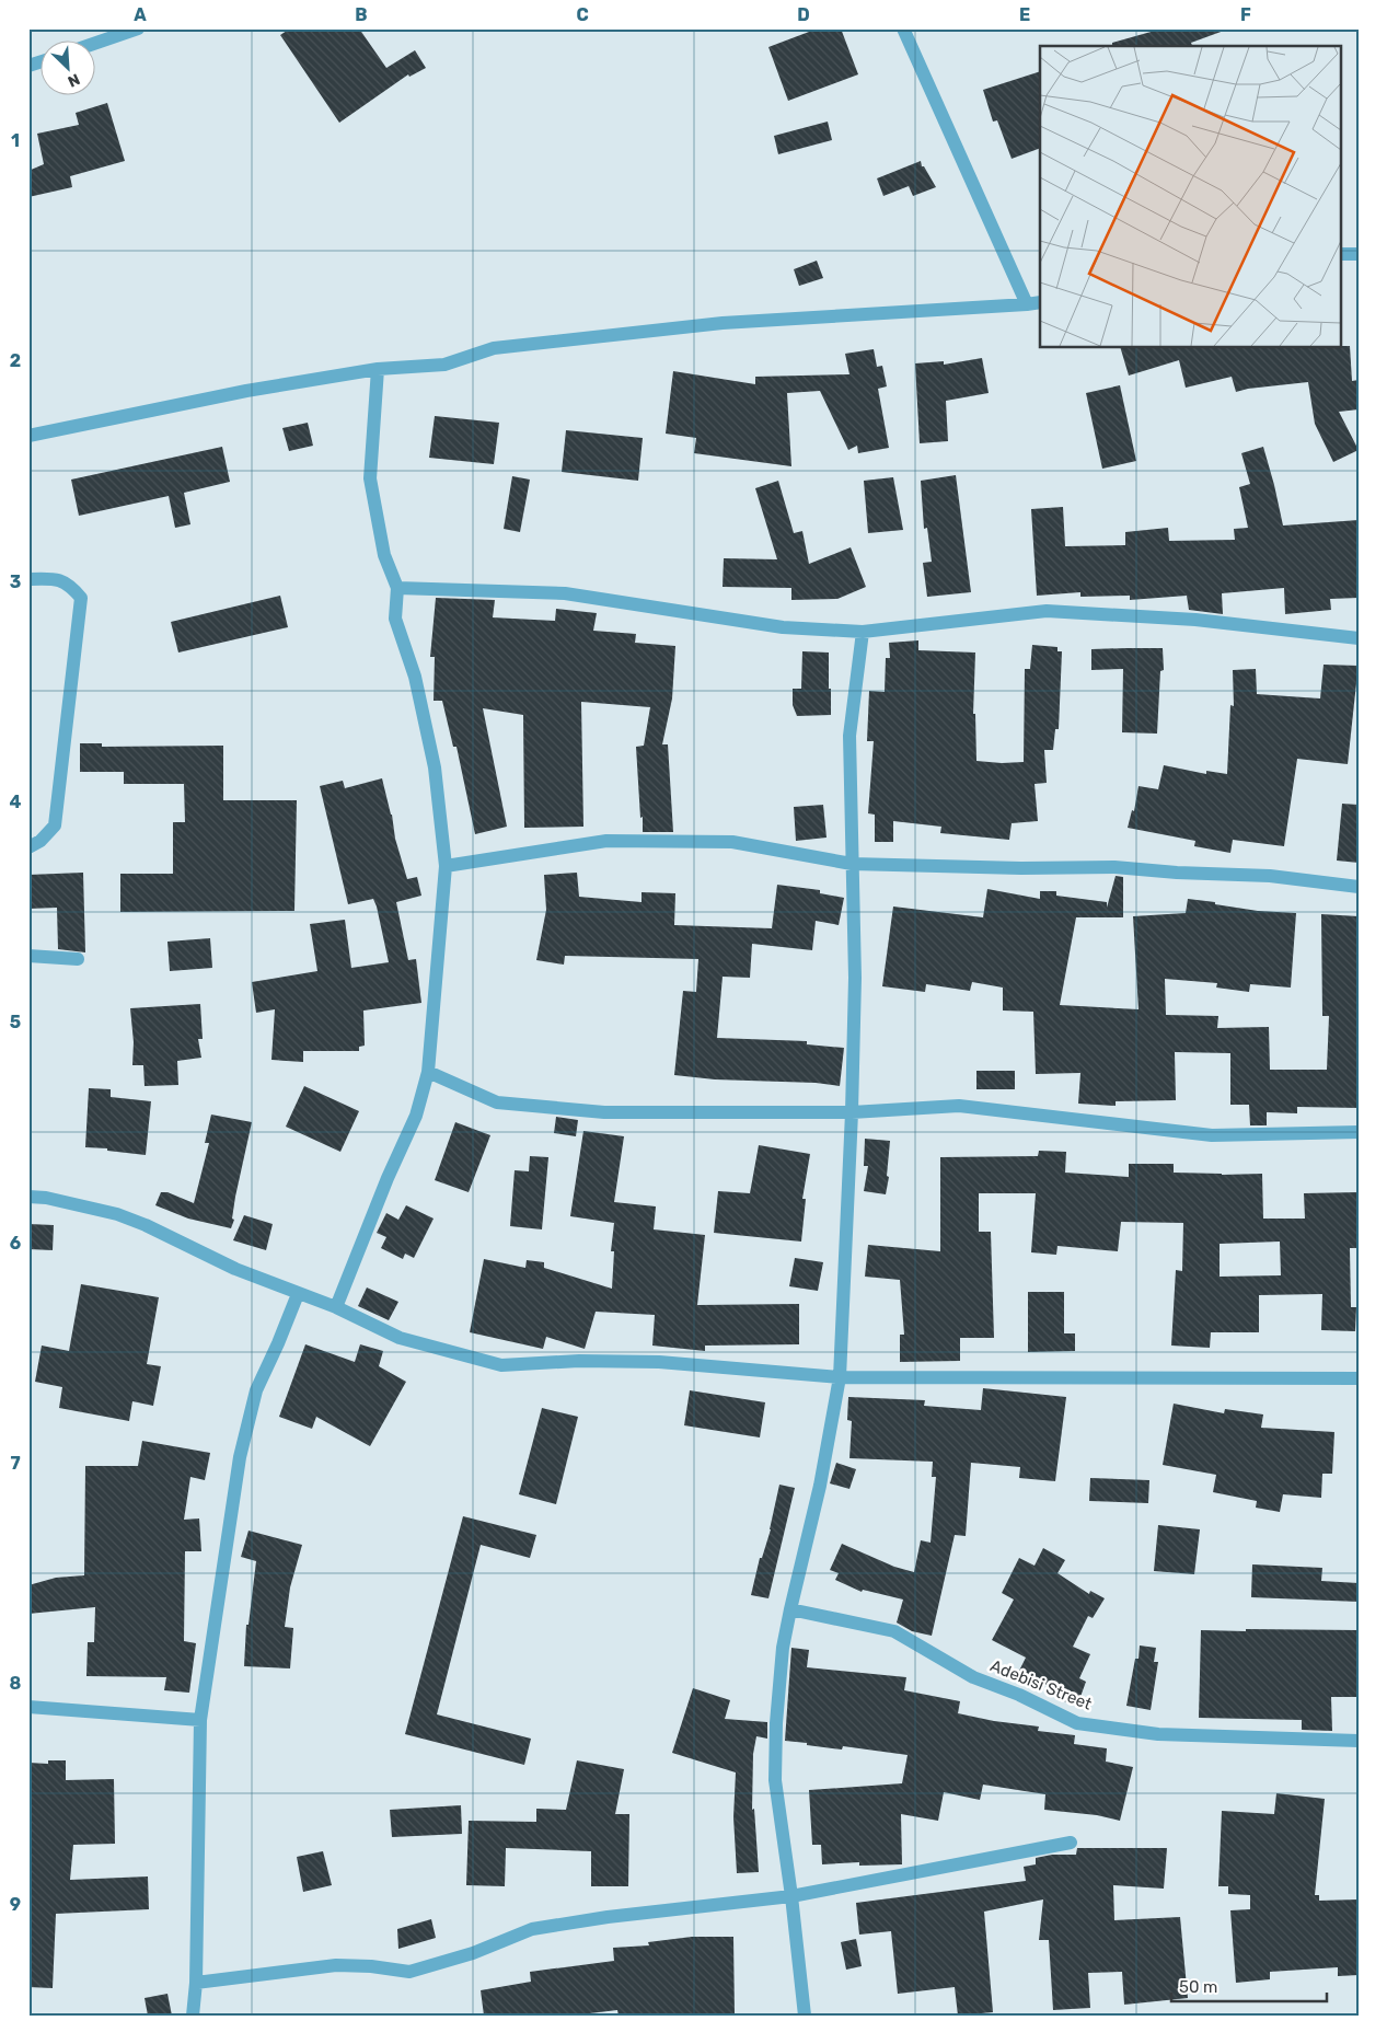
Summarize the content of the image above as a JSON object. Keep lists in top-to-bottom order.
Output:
{
  "streets": {
    "street": ["Adebisi Street"]
  },
  "scale_bar": "50 m",
  "north": "bottom right",
  "grid": {
    "columns": [
      "A",
      "B",
      "C",
      "D",
      "E",
      "F"
    ],
    "rows": [
      "1",
      "2",
      "3",
      "4",
      "5",
      "6",
      "7",
      "8",
      "9"
    ]
  }
}
